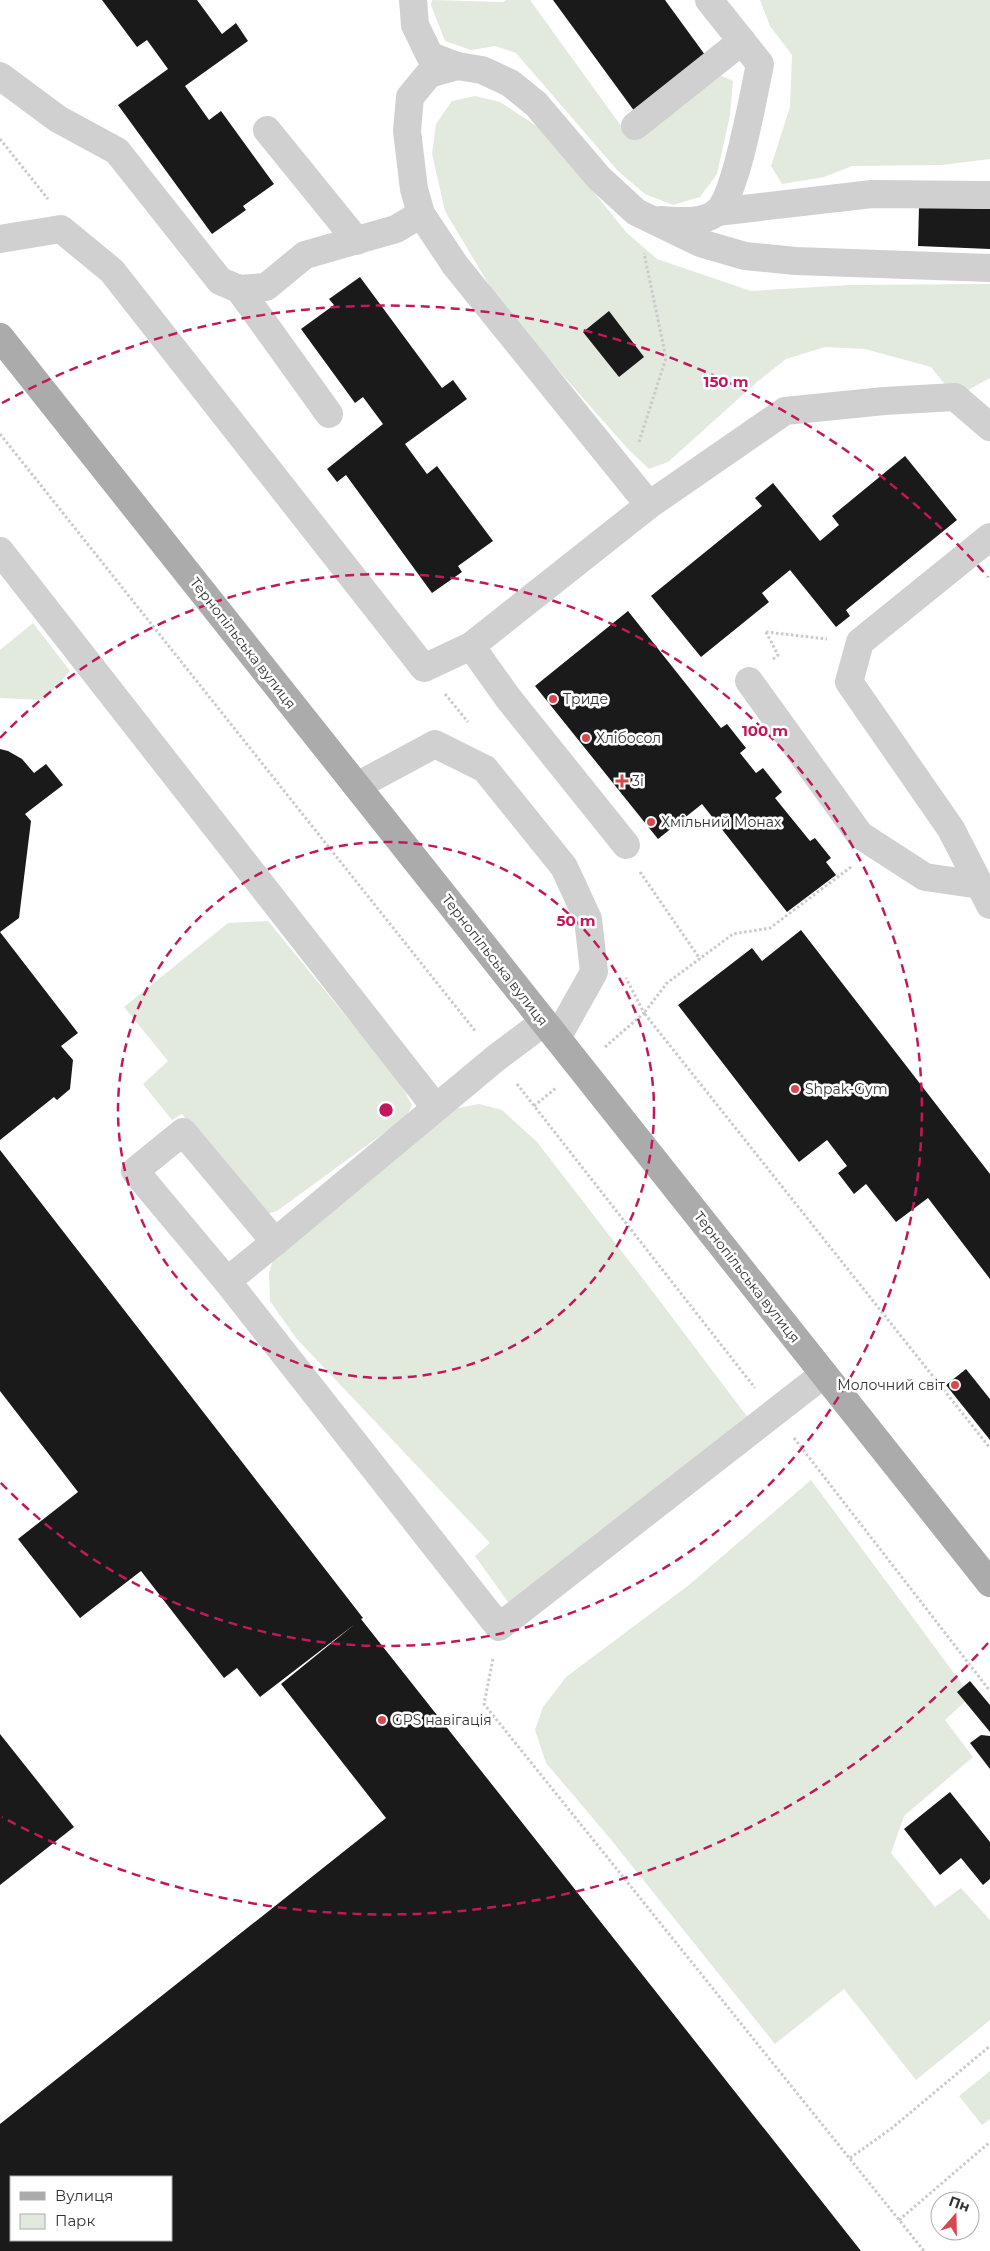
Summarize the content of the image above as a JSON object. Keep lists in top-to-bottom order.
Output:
{
  "streets": {
    "main road": ["Тернопільська вулиця"]
  },
  "places": {
    "other": [
      "Триде",
      "Хлібосол",
      "Хмільний Монах",
      "Shpak-Gym",
      "Молочний світ",
      "GPS навігація"
    ],
    "health": ["3і"]
  },
  "legend": ["Вулиця", "Парк"],
  "north": "top",
  "rings": ["150 m", "100 m", "50 m"]
}
